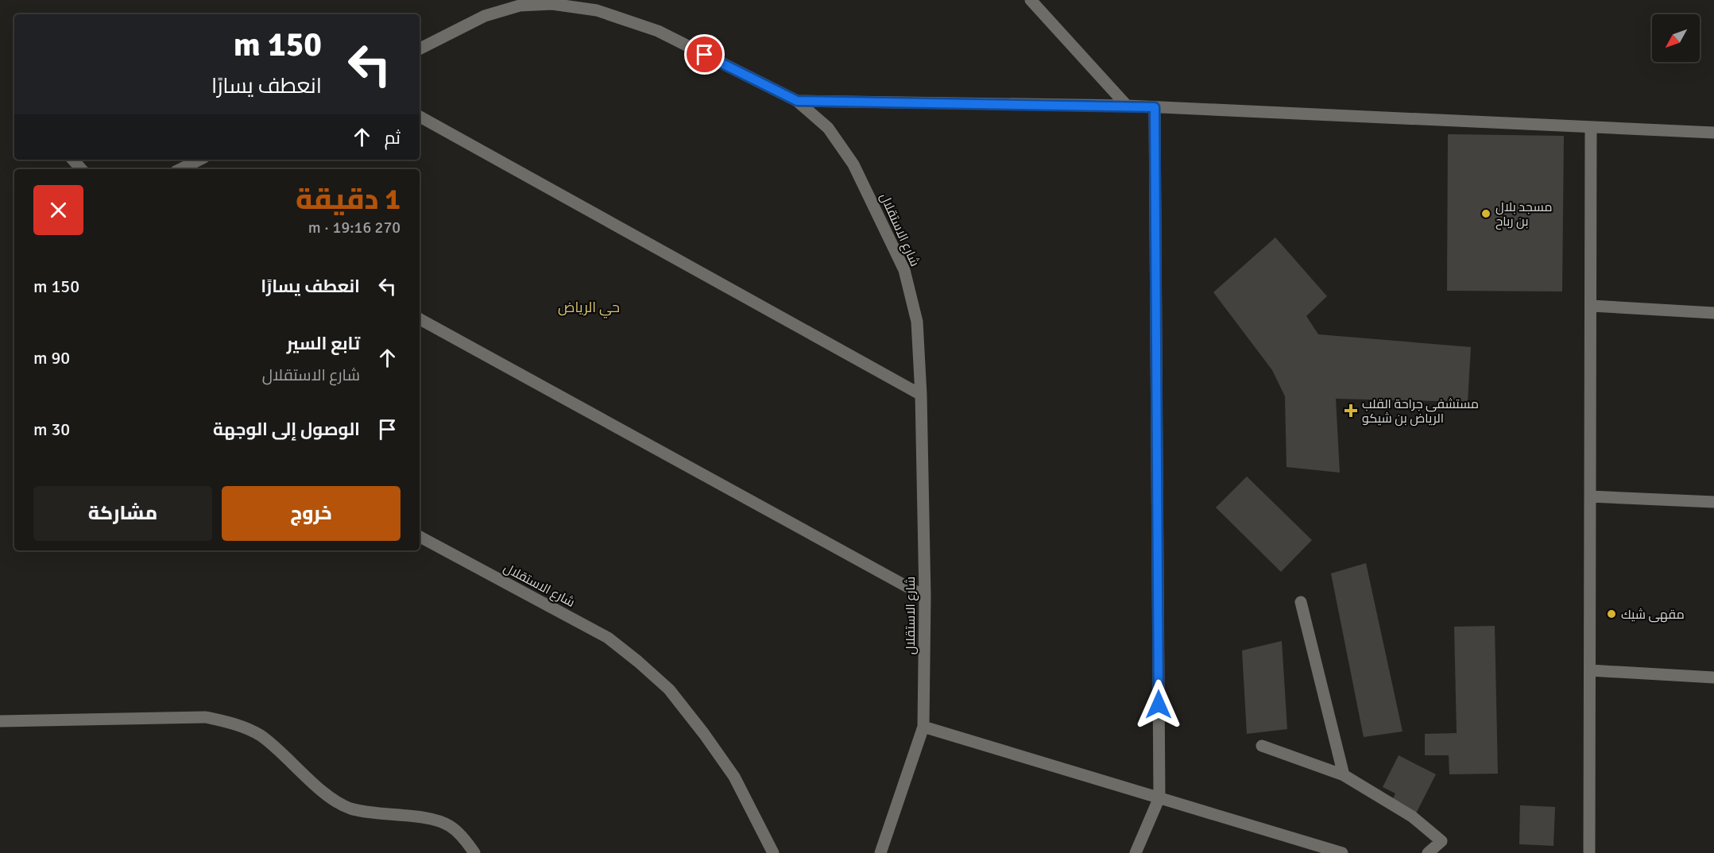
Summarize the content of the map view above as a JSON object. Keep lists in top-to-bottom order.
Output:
{
  "streets": {
    "street": ["شارع الاستقلال"]
  },
  "districts": ["حي الرياض"],
  "places": {
    "other": ["مسجد بلال بن رباح", "مقهى شيك"],
    "health": ["مستشفى جراحة القلب الرياض بن شيكو"]
  },
  "north": "bottom left",
  "page": {
    "turn": ["150 m", "انعطف يسارًا"],
    "then": "ثم",
    "heading": ["1 دقيقة", "270 m · 19:16"],
    "list": [
      {
        "name": "انعطف يسارًا",
        "value": "150 m"
      },
      {
        "name": "تابع السير",
        "note": "شارع الاستقلال",
        "value": "90 m"
      },
      {
        "name": "الوصول إلى الوجهة",
        "value": "30 m"
      }
    ],
    "buttons": ["خروج", "مشاركة"]
  }
}
